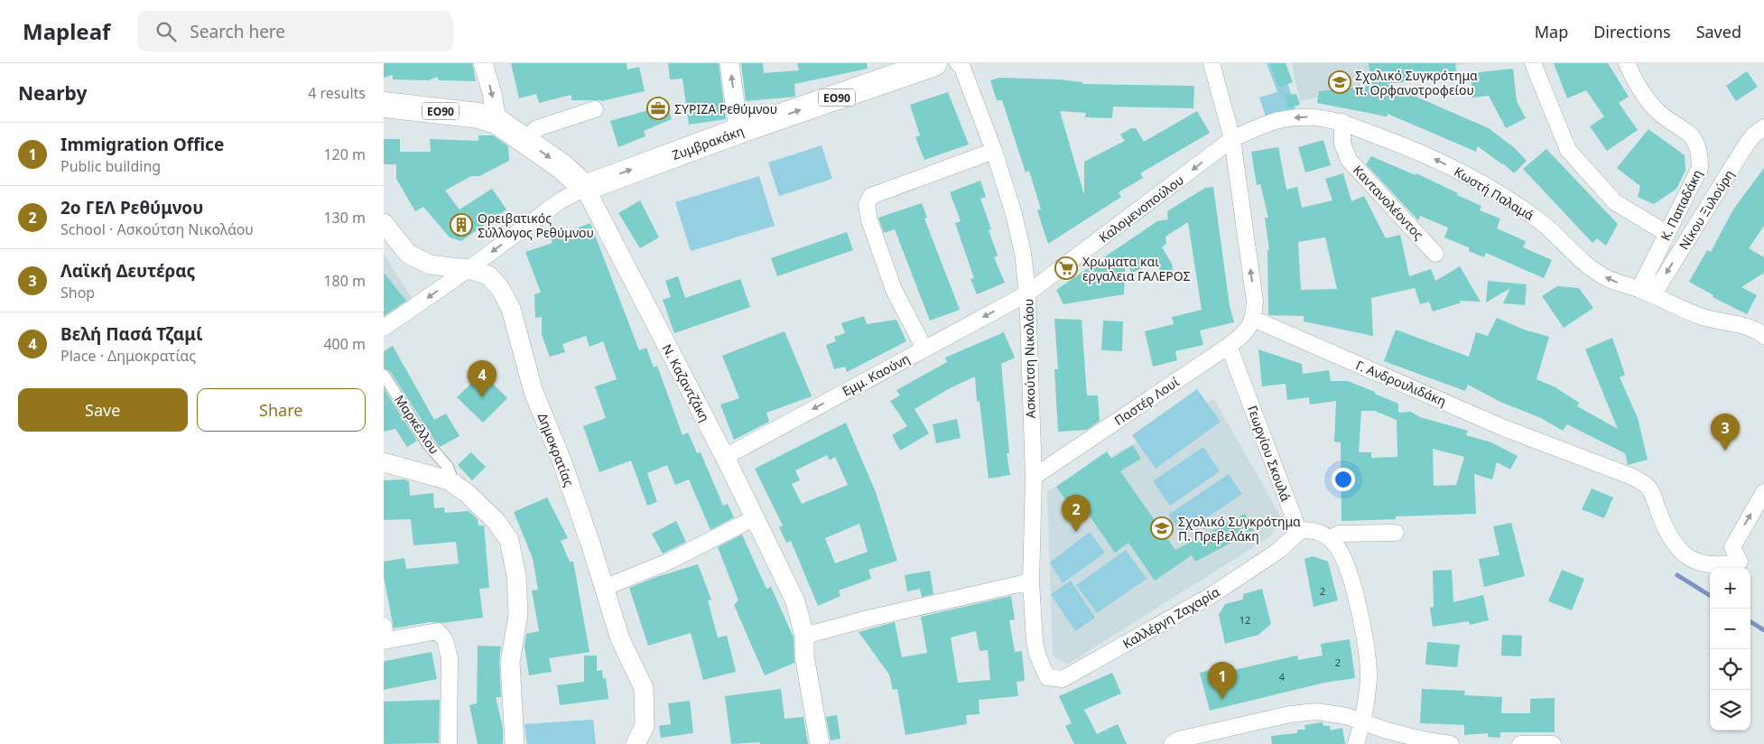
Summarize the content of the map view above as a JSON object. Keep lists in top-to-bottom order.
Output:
{
  "streets": {
    "main road": ["ΕΟ90", "Ζυμβρακάκη", "Ν. Καζαντζάκη"],
    "street": [
      "Κωστή Παλαμά",
      "Καντανολέοντος",
      "Κ. Παπαδάκη",
      "Καλομενοπούλου",
      "Νίκου Ξυλούρη",
      "Ασκούτση Νικολάου",
      "Εμμ. Καούνη",
      "Γ. Ανδρουλιδάκη",
      "Παστέρ Λουί",
      "Μαρκέλλου",
      "Δημοκρατίας",
      "Γεωργίου Σκουλά",
      "Καλλέργη Ζαχαρία"
    ]
  },
  "crossings": [
    ["ΕΟ90", "Ν. Καζαντζάκη"],
    ["Ζυμβρακάκη", "Ν. Καζαντζάκη"],
    ["Κωστή Παλαμά", "Καντανολέοντος"],
    ["Κωστή Παλαμά", "Κ. Παπαδάκη"],
    ["Κωστή Παλαμά", "Καλομενοπούλου"],
    ["Κωστή Παλαμά", "Νίκου Ξυλούρη"],
    ["Κ. Παπαδάκη", "Νίκου Ξυλούρη"],
    ["Καλομενοπούλου", "Ασκούτση Νικολάου"],
    ["Καλομενοπούλου", "Εμμ. Καούνη"],
    ["Ασκούτση Νικολάου", "Εμμ. Καούνη"],
    ["Ασκούτση Νικολάου", "Παστέρ Λουί"],
    ["Ασκούτση Νικολάου", "Καλλέργη Ζαχαρία"],
    ["Εμμ. Καούνη", "Ν. Καζαντζάκη"],
    ["Γ. Ανδρουλιδάκη", "Παστέρ Λουί"],
    ["Παστέρ Λουί", "Γεωργίου Σκουλά"],
    ["Γεωργίου Σκουλά", "Καλλέργη Ζαχαρία"]
  ],
  "one_way": [
    "Ζυμβρακάκη",
    "Κωστή Παλαμά",
    "Καλομενοπούλου",
    "Νίκου Ξυλούρη",
    "Εμμ. Καούνη",
    "Γ. Ανδρουλιδάκη"
  ],
  "places": {
    "school or university": ["Σχολικό Συγκρότημα π. Ορφανοτροφείου", "Σχολικό Συγκρότημα Π. Πρεβελάκη"],
    "office": ["ΣΥΡΙΖΑ Ρεθύμνου"],
    "building": ["Ορειβατικός Σύλλογος Ρεθύμνου"],
    "supermarket": ["Χρωματα και εργαλεια ΓΑΛΕΡΟΣ"]
  },
  "house_numbers": [
    "2",
    "12",
    "2",
    "4"
  ],
  "page": {
    "header": "Mapleaf",
    "search": "Search here",
    "nav": ["Map", "Directions", "Saved"],
    "heading": ["Nearby", "4 results"],
    "list": [
      {
        "mark": "1",
        "name": "Immigration Office",
        "note": "Public building",
        "value": "120 m"
      },
      {
        "mark": "2",
        "name": "2ο ΓΕΛ Ρεθύμνου",
        "note": "School · Ασκούτση Νικολάου",
        "value": "130 m"
      },
      {
        "mark": "3",
        "name": "Λαϊκή Δευτέρας",
        "note": "Shop",
        "value": "180 m"
      },
      {
        "mark": "4",
        "name": "Βελή Πασά Τζαμί",
        "note": "Place · Δημοκρατίας",
        "value": "400 m"
      }
    ],
    "pins": [
      "4",
      "3",
      "2",
      "1"
    ],
    "buttons": ["Save", "Share"],
    "map_buttons": ["+", "−"]
  }
}
